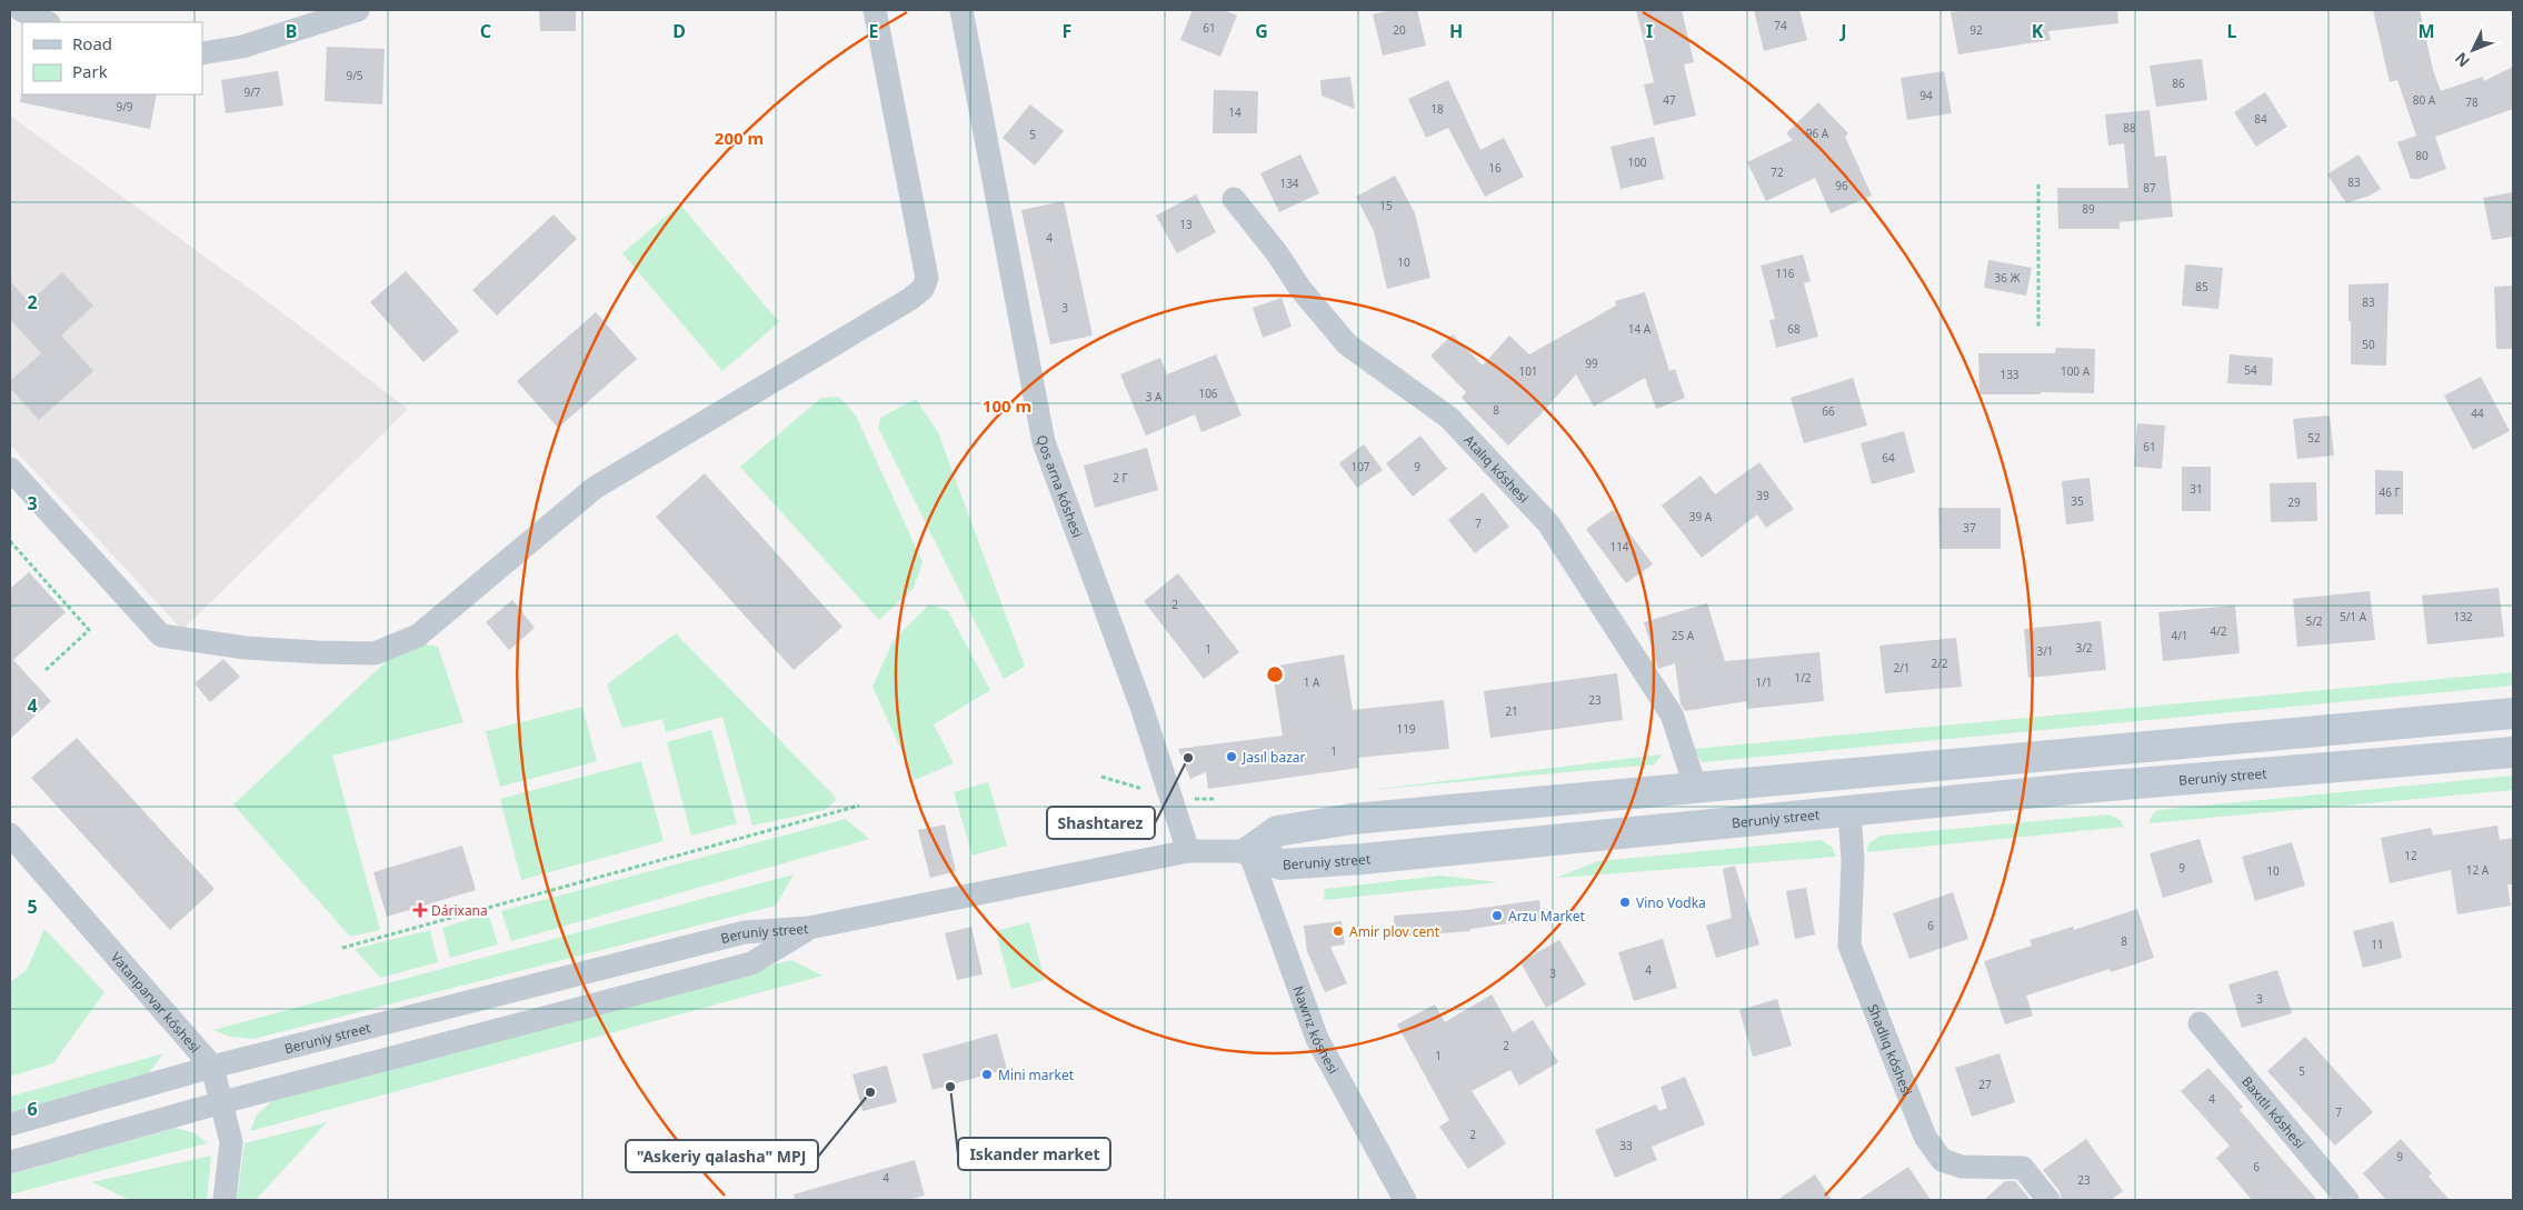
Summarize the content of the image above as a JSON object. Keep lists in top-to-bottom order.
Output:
{
  "streets": {
    "street": [
      "Atalıq kóshesi",
      "Qos arna kóshesi",
      "Beruniy street",
      "Vatanparvar kóshesi",
      "Nawrız kóshesi",
      "Shadlıq kóshesi",
      "Baxıtlı kóshesi"
    ]
  },
  "crossings": [
    ["Beruniy street", "Vatanparvar kóshesi"],
    ["Beruniy street", "Nawrız kóshesi"],
    ["Beruniy street", "Shadlıq kóshesi"]
  ],
  "places": {
    "other": [
      "Jasıl bazar",
      "Shashtarez",
      "Vino Vodka",
      "Arzu Market",
      "Amir plov cent",
      "Mini market",
      "Iskander market",
      "\"Askeriy qalasha\" MPJ"
    ],
    "health": ["Dárixana"]
  },
  "house_numbers": [
    "74",
    "61",
    "20",
    "92",
    "9/5",
    "86",
    "9/7",
    "94",
    "47",
    "80 А",
    "78",
    "9/9",
    "18",
    "14",
    "84",
    "88",
    "96 А",
    "5",
    "80",
    "100",
    "16",
    "72",
    "83",
    "134",
    "96",
    "87",
    "15",
    "89",
    "13",
    "4",
    "10",
    "116",
    "36 Ж",
    "85",
    "83",
    "3",
    "14 А",
    "68",
    "50",
    "99",
    "54",
    "101",
    "100 А",
    "133",
    "106",
    "3 А",
    "8",
    "66",
    "44",
    "52",
    "61",
    "64",
    "107",
    "9",
    "2 Г",
    "31",
    "46 Г",
    "39",
    "35",
    "29",
    "39 А",
    "7",
    "37",
    "114",
    "2",
    "5/1 А",
    "132",
    "5/2",
    "4/2",
    "25 А",
    "4/1",
    "3/2",
    "1",
    "3/1",
    "2/2",
    "2/1",
    "1/2",
    "1 А",
    "1/1",
    "23",
    "21",
    "119",
    "1",
    "12",
    "9",
    "12 А",
    "10",
    "6",
    "8",
    "11",
    "4",
    "3",
    "3",
    "2",
    "1",
    "5",
    "27",
    "4",
    "7",
    "2",
    "33",
    "9",
    "6",
    "4",
    "23"
  ],
  "legend": ["Road", "Park"],
  "north": "bottom left",
  "grid": {
    "columns": [
      "B",
      "C",
      "D",
      "E",
      "F",
      "G",
      "H",
      "I",
      "J",
      "K",
      "L",
      "M"
    ],
    "rows": [
      "2",
      "3",
      "4",
      "5",
      "6"
    ]
  },
  "rings": ["200 m", "100 m"]
}
